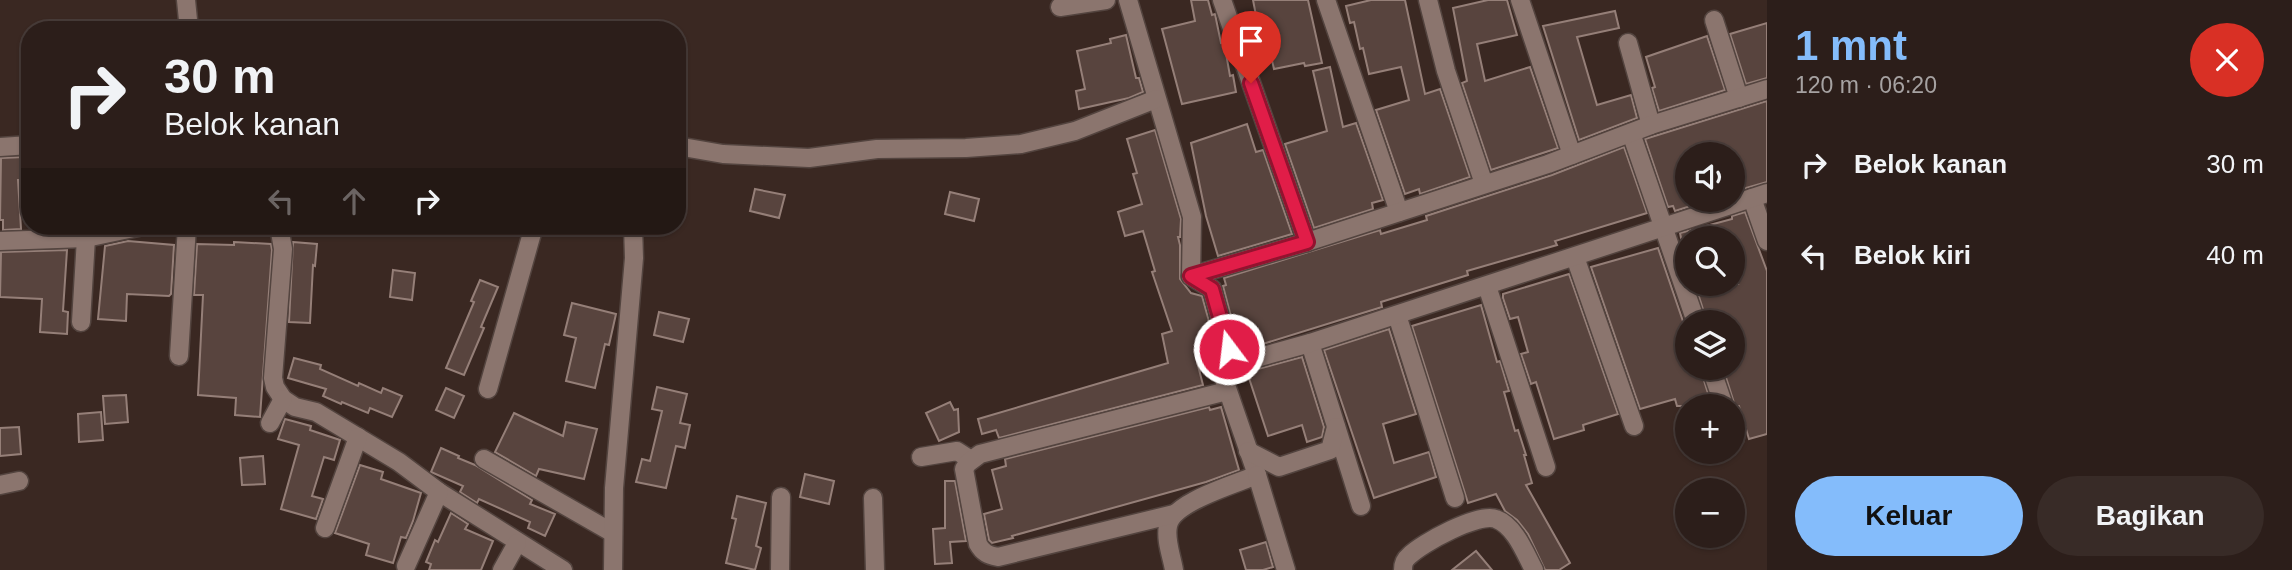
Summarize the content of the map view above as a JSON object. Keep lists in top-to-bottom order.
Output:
{
  "page": {
    "heading": ["1 mnt", "120 m · 06:20"],
    "turn": ["30 m", "Belok kanan"],
    "list": [
      {
        "name": "Belok kanan",
        "value": "30 m"
      },
      {
        "name": "Belok kiri",
        "value": "40 m"
      }
    ],
    "map_buttons": ["+", "−"],
    "buttons": ["Keluar", "Bagikan"]
  }
}
